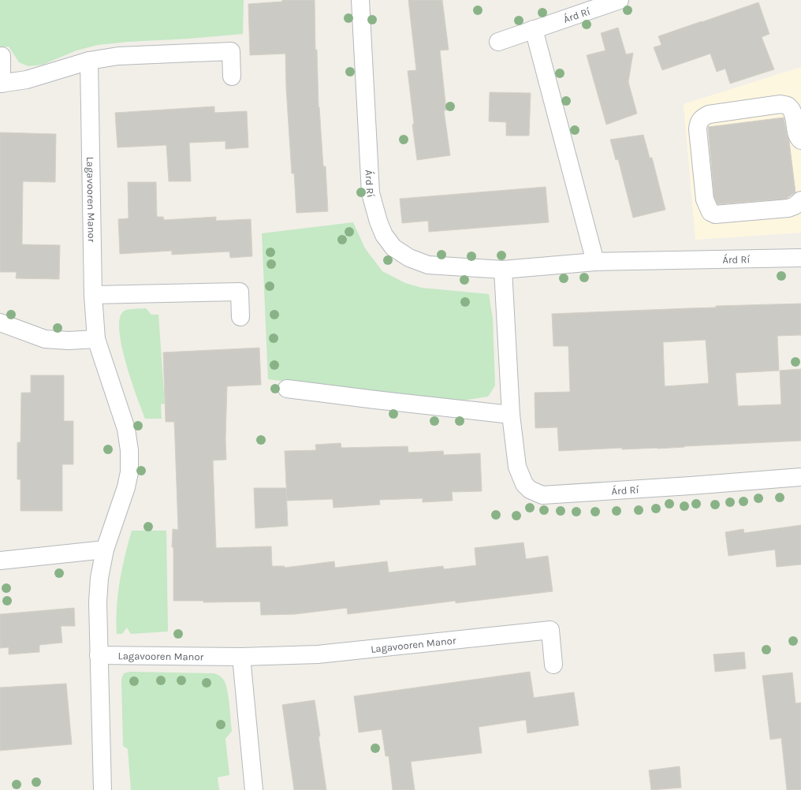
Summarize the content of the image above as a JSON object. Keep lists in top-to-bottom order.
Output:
{
  "streets": {
    "street": ["Árd Rí", "Lagavooren Manor"]
  }
}
